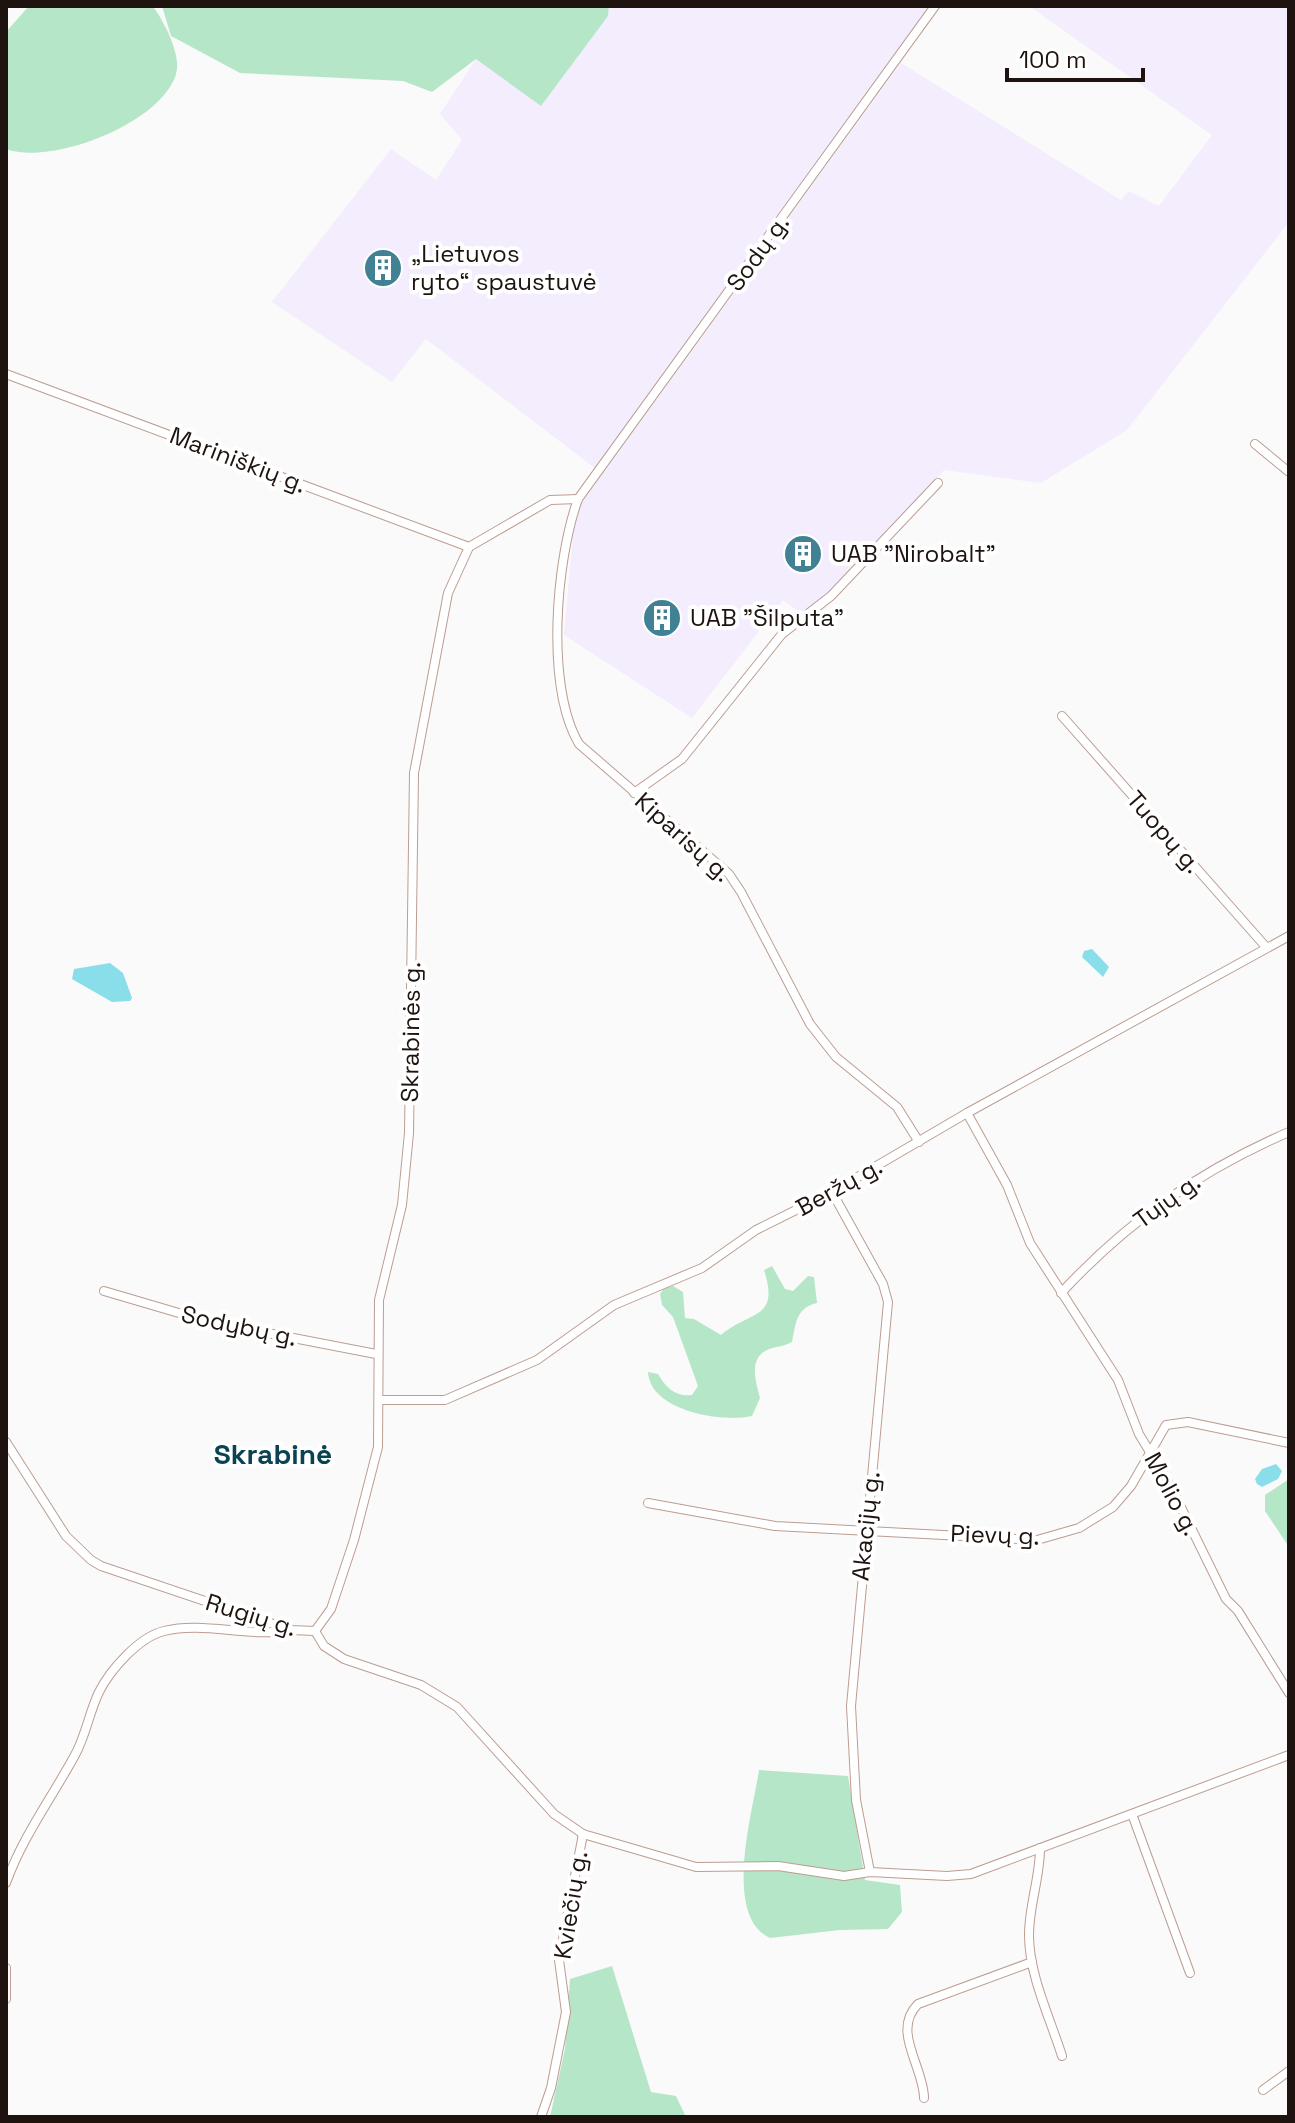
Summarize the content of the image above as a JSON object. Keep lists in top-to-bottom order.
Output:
{
  "streets": {
    "street": [
      "Sodų g.",
      "Mariniškių g.",
      "Tuopų g.",
      "Kiparisų g.",
      "Skrabinės g.",
      "Beržų g.",
      "Tujų g.",
      "Sodybų g.",
      "Molio g.",
      "Akacijų g.",
      "Pievų g.",
      "Rugių g.",
      "Kviečių g."
    ]
  },
  "crossings": [
    ["Sodų g.", "Kiparisų g."],
    ["Mariniškių g.", "Skrabinės g."],
    ["Tuopų g.", "Beržų g."],
    ["Kiparisų g.", "Beržų g."],
    ["Skrabinės g.", "Beržų g."],
    ["Skrabinės g.", "Sodybų g."],
    ["Skrabinės g.", "Rugių g."],
    ["Beržų g.", "Molio g."],
    ["Beržų g.", "Akacijų g."],
    ["Tujų g.", "Molio g."],
    ["Molio g.", "Pievų g."],
    ["Akacijų g.", "Pievų g."],
    ["Rugių g.", "Kviečių g."]
  ],
  "districts": ["Skrabinė"],
  "places": {
    "building": ["„Lietuvos ryto“ spaustuvė", "UAB \"Nirobalt\"", "UAB \"Šilputa\""]
  },
  "scale_bar": "100 m"
}
